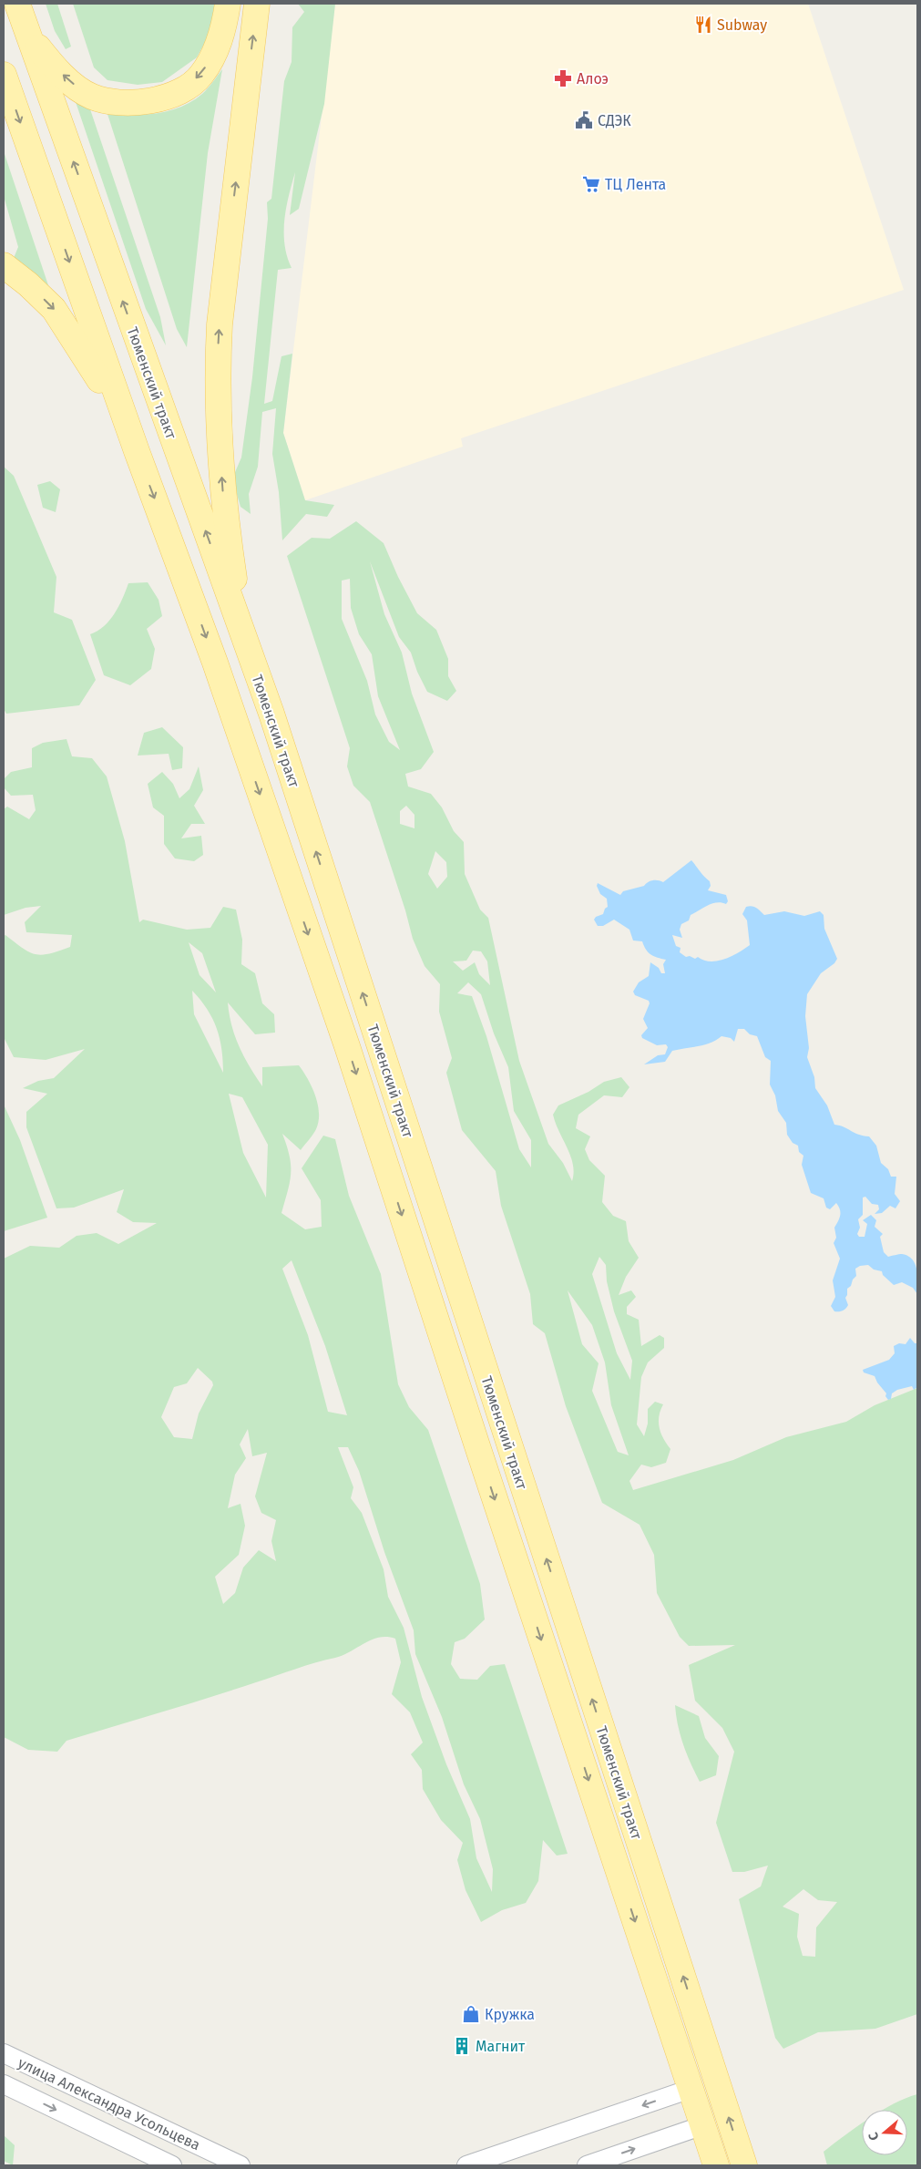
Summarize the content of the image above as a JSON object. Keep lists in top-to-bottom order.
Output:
{
  "streets": {
    "main road": ["Тюменский тракт"],
    "street": ["улица Александра Усольцева"]
  },
  "places": {
    "restaurant": ["Subway"],
    "pharmacy": ["Алоэ"],
    "public building": ["СДЭК"],
    "supermarket": ["ТЦ Лента"],
    "shop": ["Кружка"],
    "building": ["Магнит"]
  },
  "north": "left"
}
